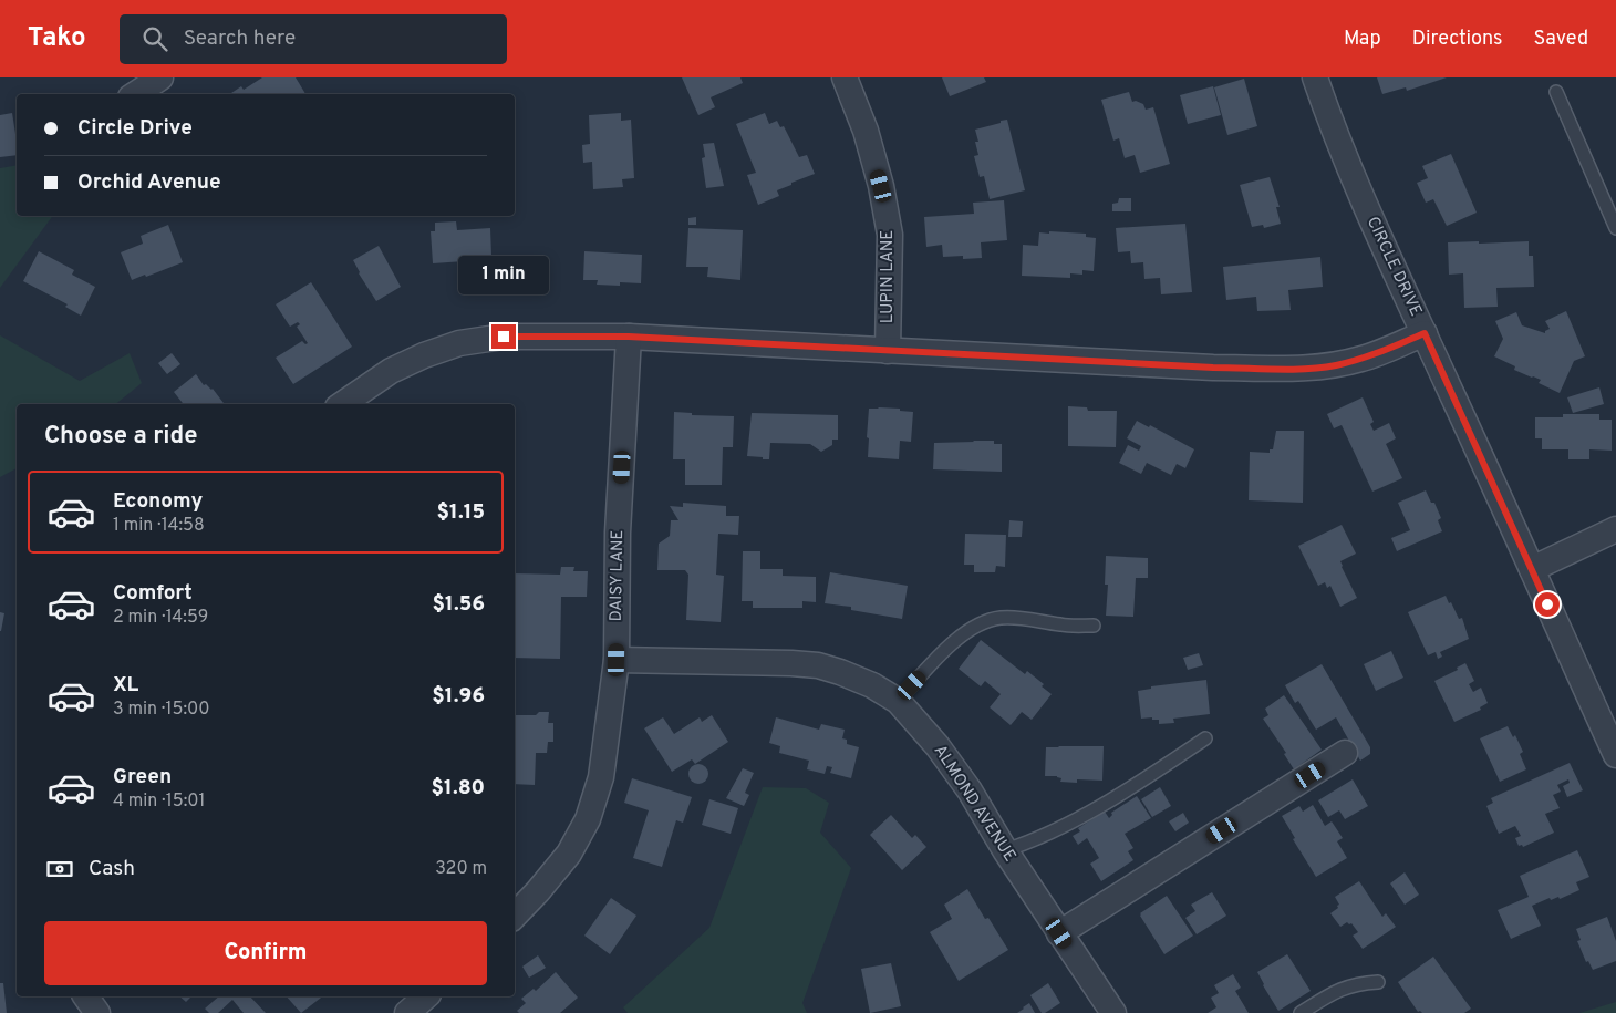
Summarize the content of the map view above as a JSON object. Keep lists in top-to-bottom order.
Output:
{
  "streets": {
    "street": [
      "CIRCLE DRIVE",
      "LUPIN LANE",
      "DAISY LANE",
      "ALMOND AVENUE"
    ]
  },
  "crossings": [
    ["DAISY LANE", "ALMOND AVENUE"]
  ],
  "page": {
    "header": "Tako",
    "search": "Search here",
    "nav": ["Map", "Directions", "Saved"],
    "banner": ["Circle Drive", "Orchid Avenue"],
    "bubble": "1 min",
    "heading": "Choose a ride",
    "list": [
      {
        "name": "Economy",
        "note": "1 min · 14:58",
        "value": "$1.15"
      },
      {
        "name": "Comfort",
        "note": "2 min · 14:59",
        "value": "$1.56"
      },
      {
        "name": "XL",
        "note": "3 min · 15:00",
        "value": "$1.96"
      },
      {
        "name": "Green",
        "note": "4 min · 15:01",
        "value": "$1.80"
      }
    ],
    "pay": ["Cash", "320 m"],
    "buttons": "Confirm"
  }
}
